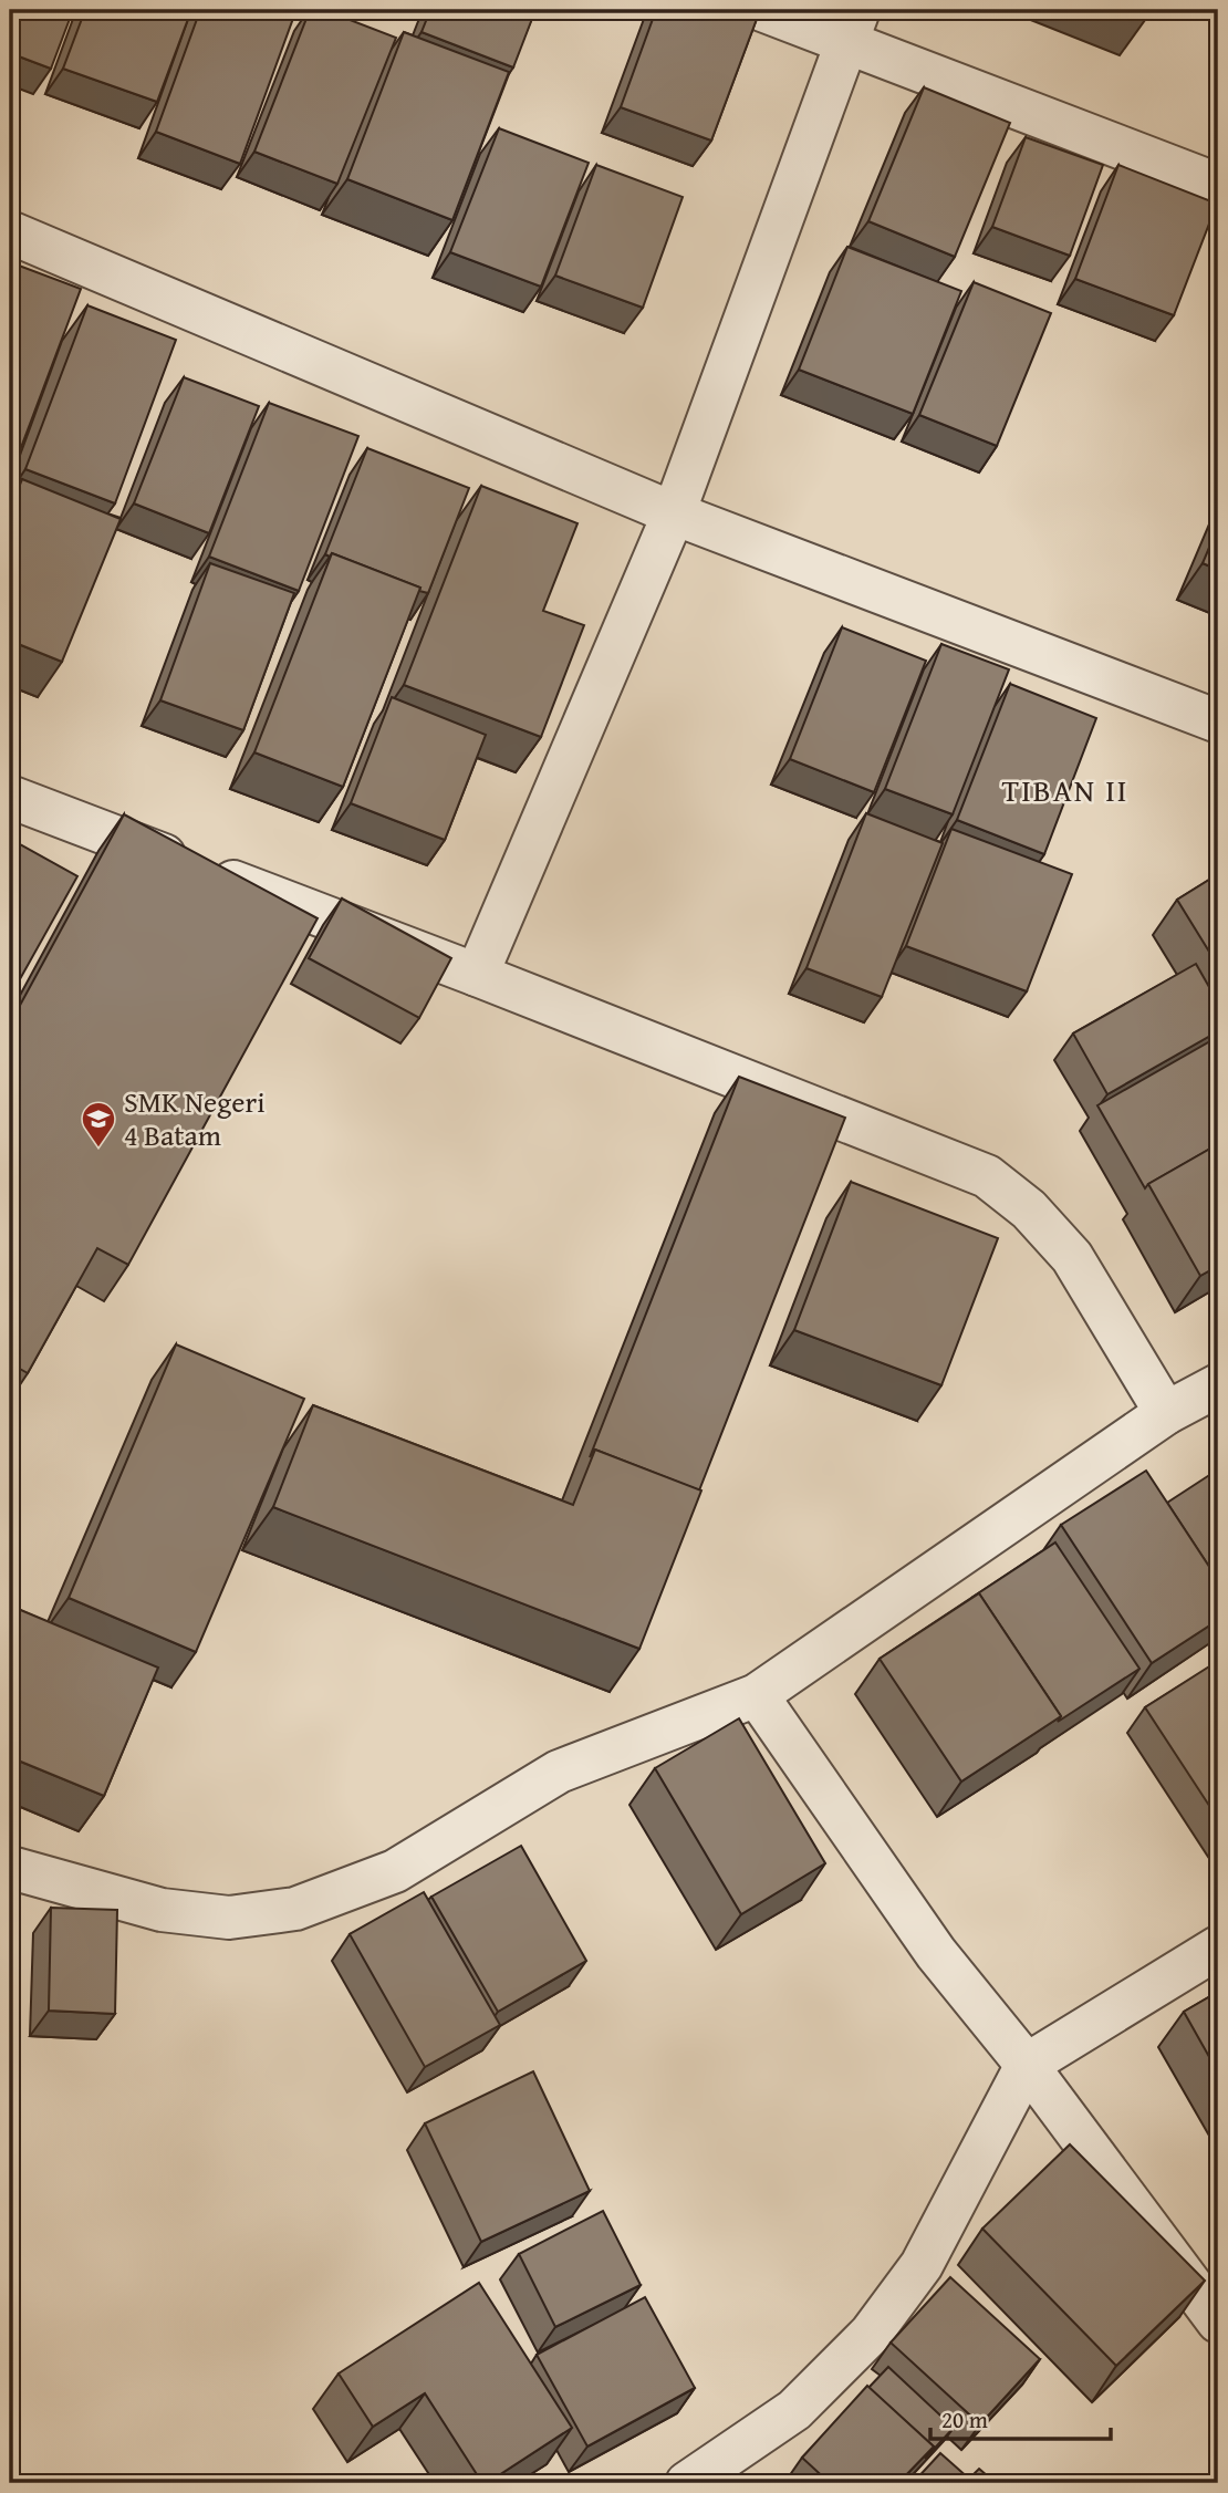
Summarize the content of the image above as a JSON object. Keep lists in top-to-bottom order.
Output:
{
  "districts": ["TIBAN II"],
  "places": {
    "school or university": ["SMK Negeri 4 Batam"]
  },
  "scale_bar": "20 m"
}
